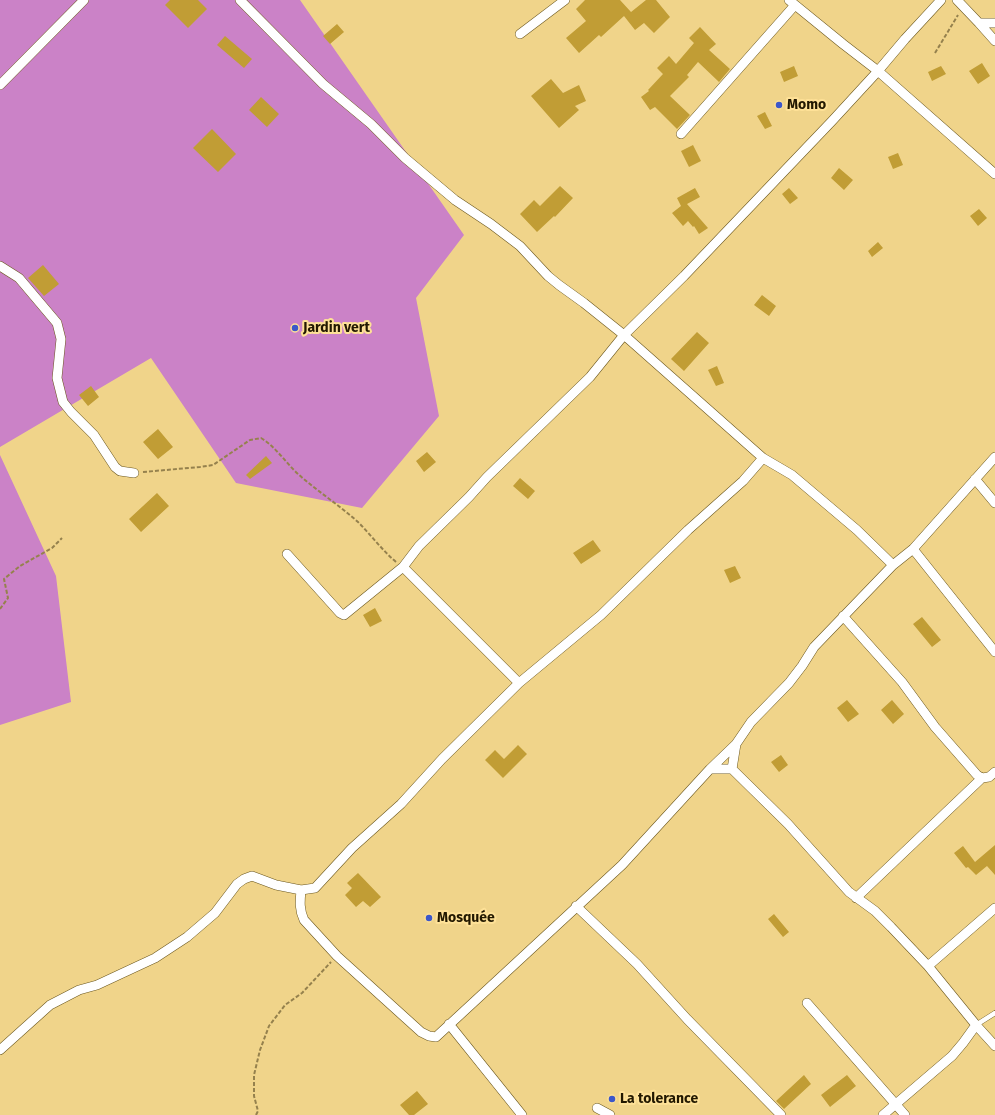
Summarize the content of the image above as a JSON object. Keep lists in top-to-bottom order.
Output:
{
  "places": [
    "Momo",
    "Jardin vert",
    "Mosquée",
    "La tolerance"
  ]
}
